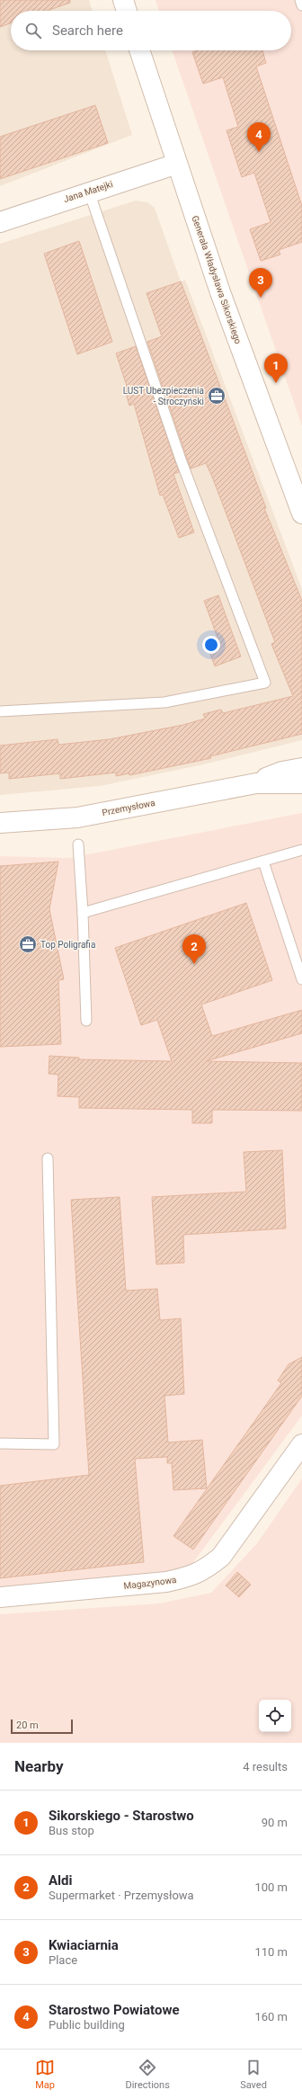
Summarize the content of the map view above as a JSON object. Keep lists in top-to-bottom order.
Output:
{
  "streets": {
    "street": [
      "Jana Matejki",
      "Generała Władysława Sikorskiego",
      "Przemysłowa",
      "Magazynowa"
    ]
  },
  "crossings": [
    ["Jana Matejki", "Generała Władysława Sikorskiego"]
  ],
  "places": {
    "office": ["LUST Ubezpieczenia - Stroczyński", "Top Poligrafia"]
  },
  "scale_bar": "20 m",
  "page": {
    "search": "Search here",
    "pins": [
      "4",
      "3",
      "1",
      "2"
    ],
    "scale": "20 m",
    "heading": ["Nearby", "4 results"],
    "list": [
      {
        "mark": "1",
        "name": "Sikorskiego - Starostwo",
        "note": "Bus stop",
        "value": "90 m"
      },
      {
        "mark": "2",
        "name": "Aldi",
        "note": "Supermarket · Przemysłowa",
        "value": "100 m"
      },
      {
        "mark": "3",
        "name": "Kwiaciarnia",
        "note": "Place",
        "value": "110 m"
      },
      {
        "mark": "4",
        "name": "Starostwo Powiatowe",
        "note": "Public building",
        "value": "160 m"
      }
    ],
    "nav": ["Map", "Directions", "Saved"]
  }
}
